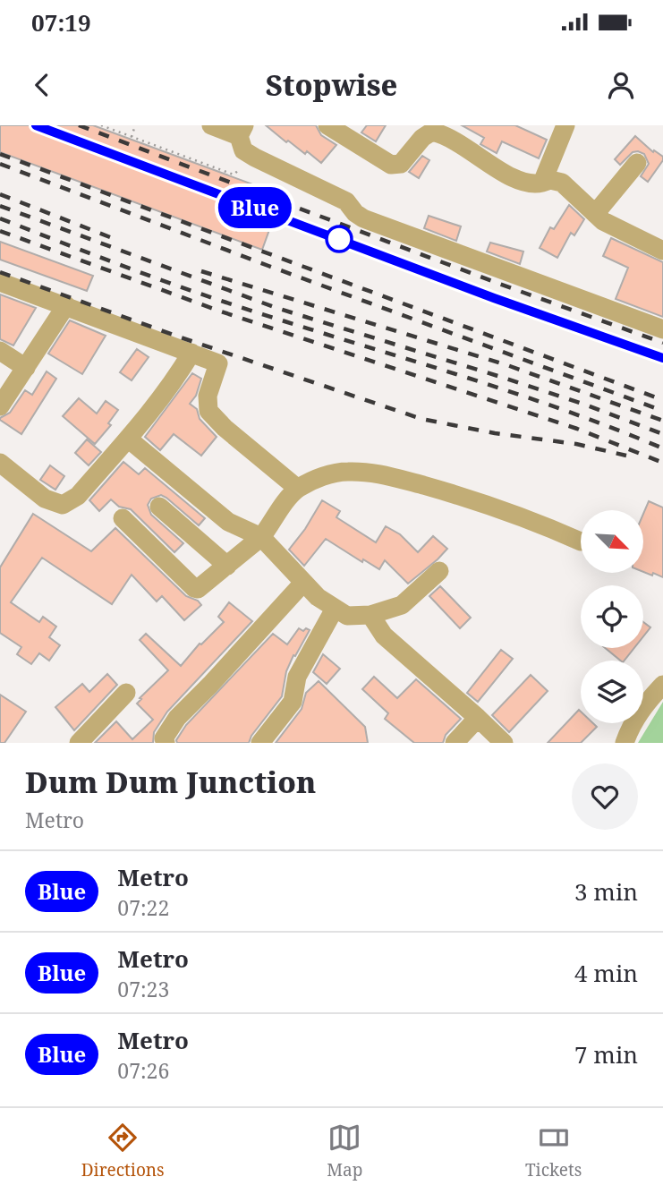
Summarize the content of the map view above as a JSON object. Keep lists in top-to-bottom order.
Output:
{
  "lines": ["metro line Blue"],
  "north": "bottom right",
  "page": {
    "status": "07:19",
    "header": "Stopwise",
    "on_map": "Blue",
    "heading": ["Dum Dum Junction", "Metro"],
    "list": [
      {
        "mark": "Blue",
        "name": "Metro",
        "note": "07:22",
        "value": "3 min"
      },
      {
        "mark": "Blue",
        "name": "Metro",
        "note": "07:23",
        "value": "4 min"
      },
      {
        "mark": "Blue",
        "name": "Metro",
        "note": "07:26",
        "value": "7 min"
      }
    ],
    "tabs": ["Directions", "Map", "Tickets"]
  }
}
